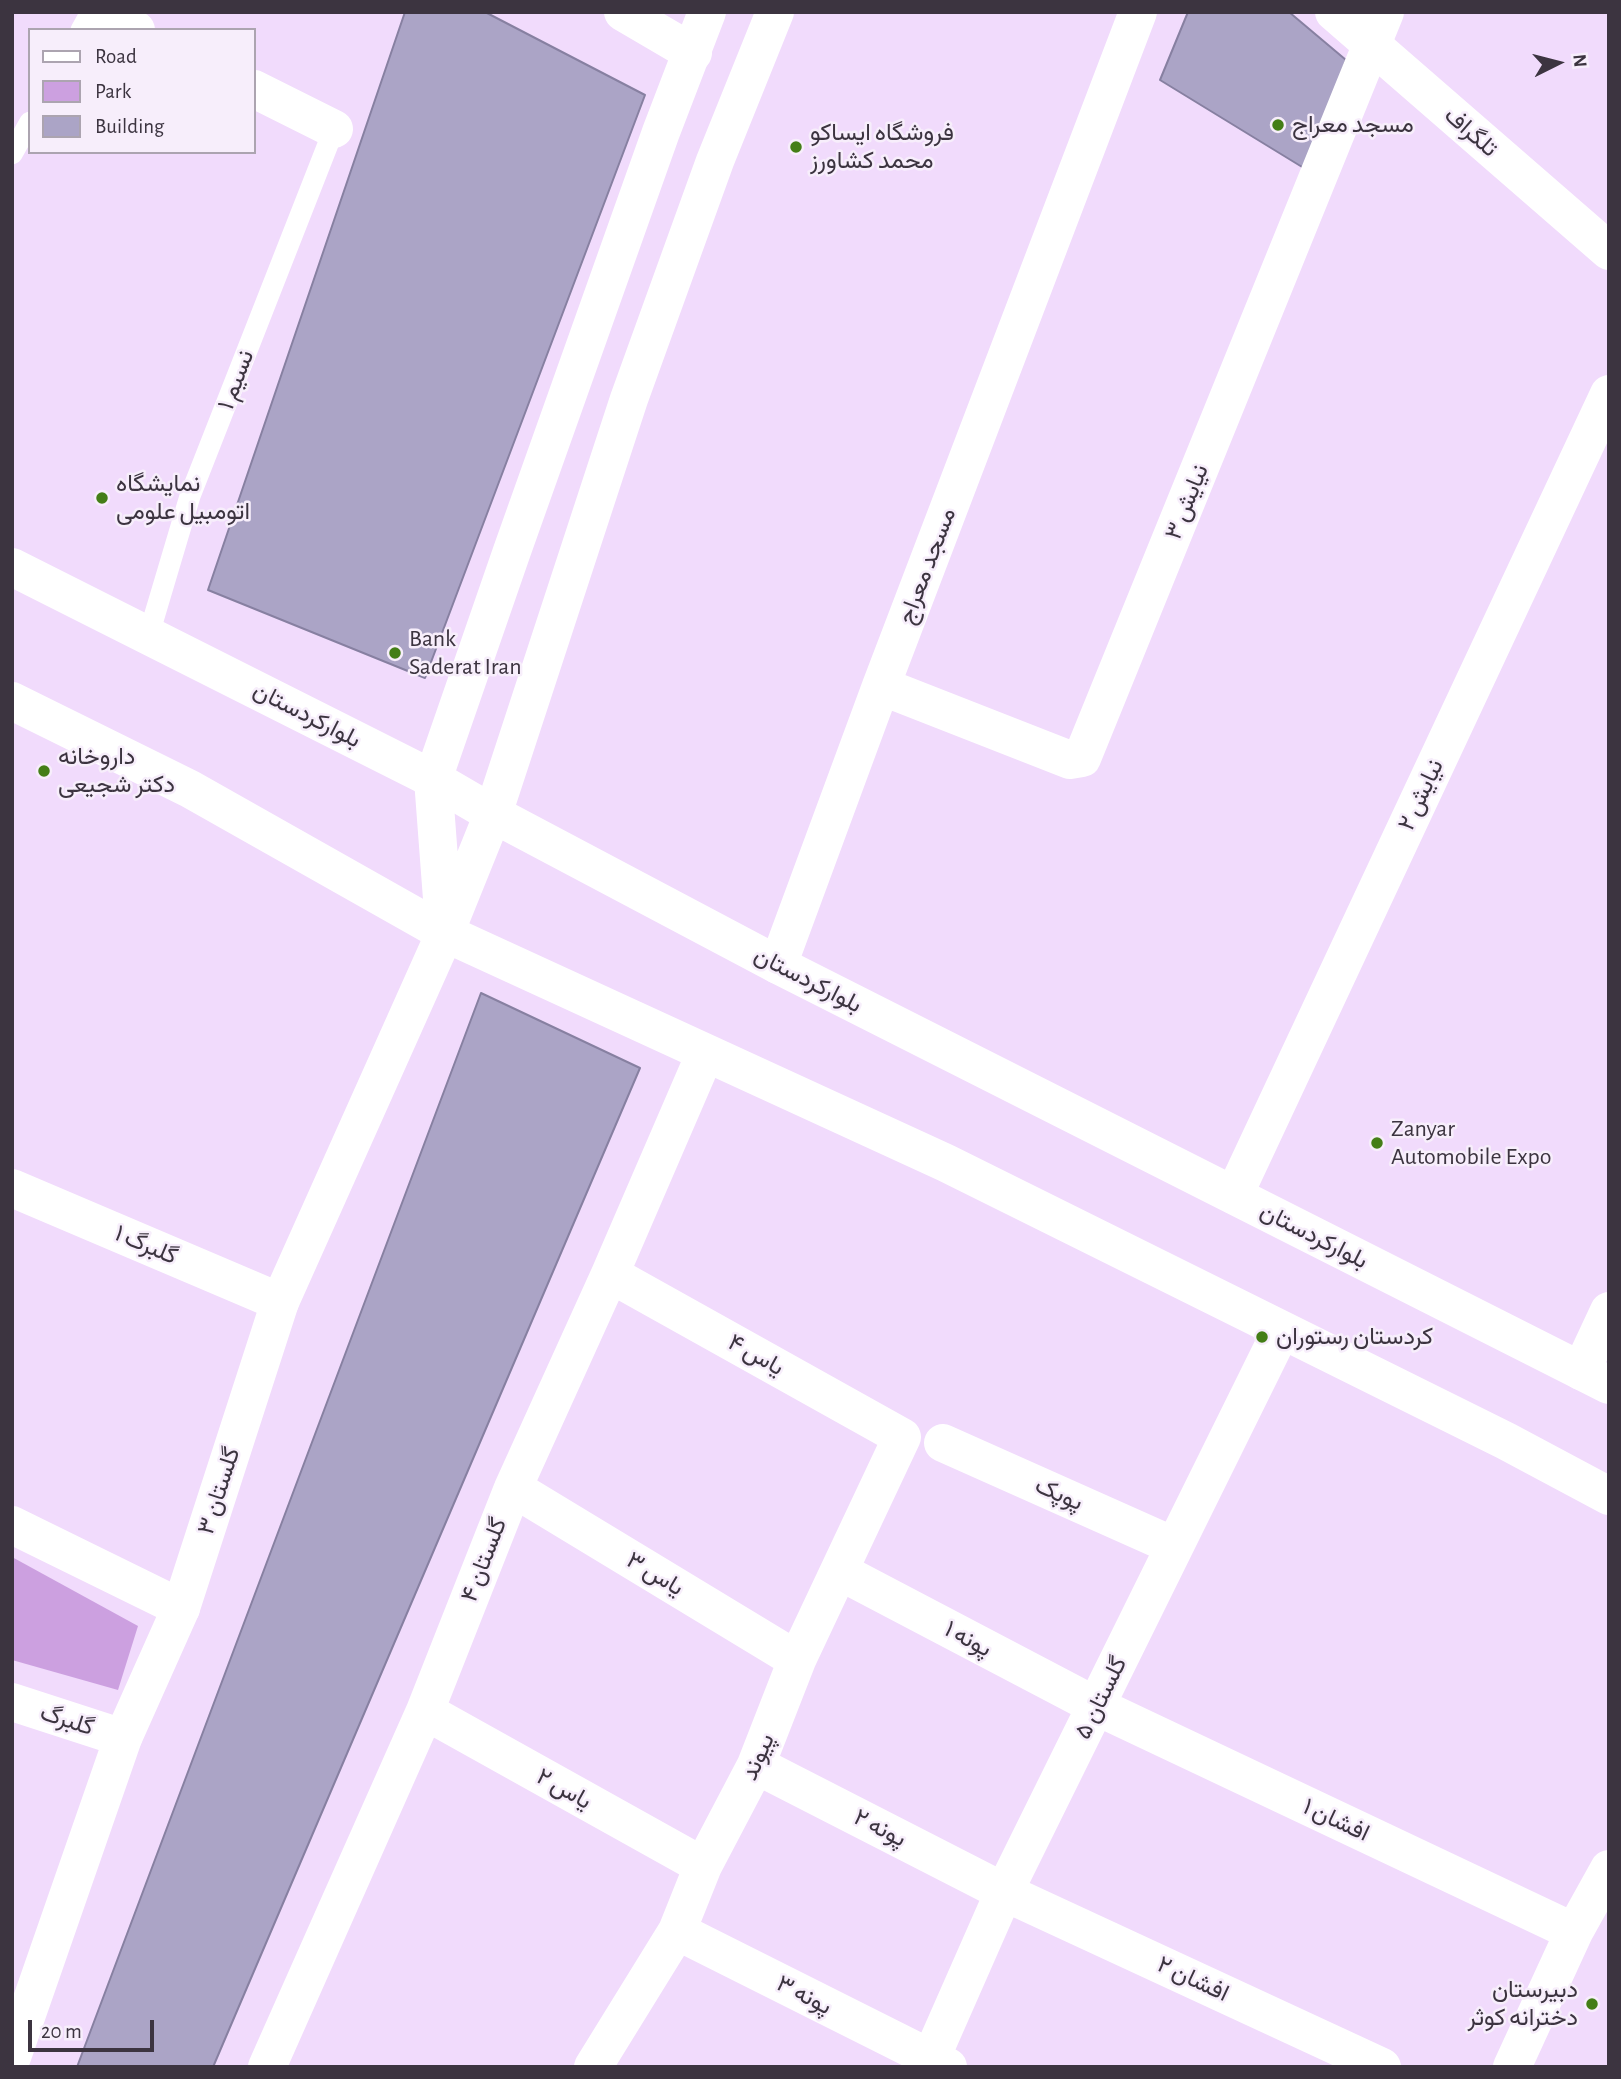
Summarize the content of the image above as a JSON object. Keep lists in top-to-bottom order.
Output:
{
  "streets": {
    "street": [
      "تلگراف",
      "نیایش ۳",
      "مسجد معراج",
      "بلوارکردستان",
      "نیایش ۲",
      "گلبرگ ۱",
      "یاس ۴",
      "گلستان ۳",
      "پوپک",
      "گلستان ۴",
      "یاس ۳",
      "پونه ۱",
      "گلستان ۵",
      "گلبرگ",
      "پیوند",
      "یاس ۲",
      "افشان ۱",
      "پونه ۲",
      "افشان ۲",
      "پونه ۳"
    ],
    "lane": ["نسیم ۱"]
  },
  "crossings": [
    ["تلگراف", "نیایش ۳"],
    ["نسیم ۱", "بلوارکردستان"],
    ["نیایش ۳", "مسجد معراج"],
    ["مسجد معراج", "بلوارکردستان"],
    ["بلوارکردستان", "نیایش ۲"],
    ["بلوارکردستان", "گلستان ۳"],
    ["گلبرگ ۱", "گلستان ۳"],
    ["یاس ۴", "گلستان ۴"],
    ["یاس ۴", "پیوند"],
    ["گلستان ۳", "گلبرگ"],
    ["پوپک", "گلستان ۵"],
    ["گلستان ۴", "یاس ۳"],
    ["گلستان ۴", "یاس ۲"],
    ["یاس ۳", "پیوند"],
    ["پونه ۱", "گلستان ۵"],
    ["پونه ۱", "پیوند"],
    ["پونه ۱", "افشان ۱"],
    ["گلستان ۵", "افشان ۱"],
    ["گلستان ۵", "پونه ۲"],
    ["گلستان ۵", "افشان ۲"],
    ["گلستان ۵", "پونه ۳"],
    ["پیوند", "یاس ۲"],
    ["پیوند", "پونه ۲"],
    ["پیوند", "پونه ۳"],
    ["پونه ۲", "افشان ۲"]
  ],
  "places": [
    "مسجد معراج",
    "فروشگاه ایساکو محمد کشاورز",
    "نمایشگاه اتومبیل علومی",
    "Bank Saderat Iran",
    "داروخانه دکتر شجیعی",
    "Zanyar Automobile Expo",
    "کردستان رستوران",
    "دبیرستان دخترانه کوثر"
  ],
  "legend": ["Road", "Park", "Building"],
  "scale_bar": "20 m",
  "north": "right"
}
